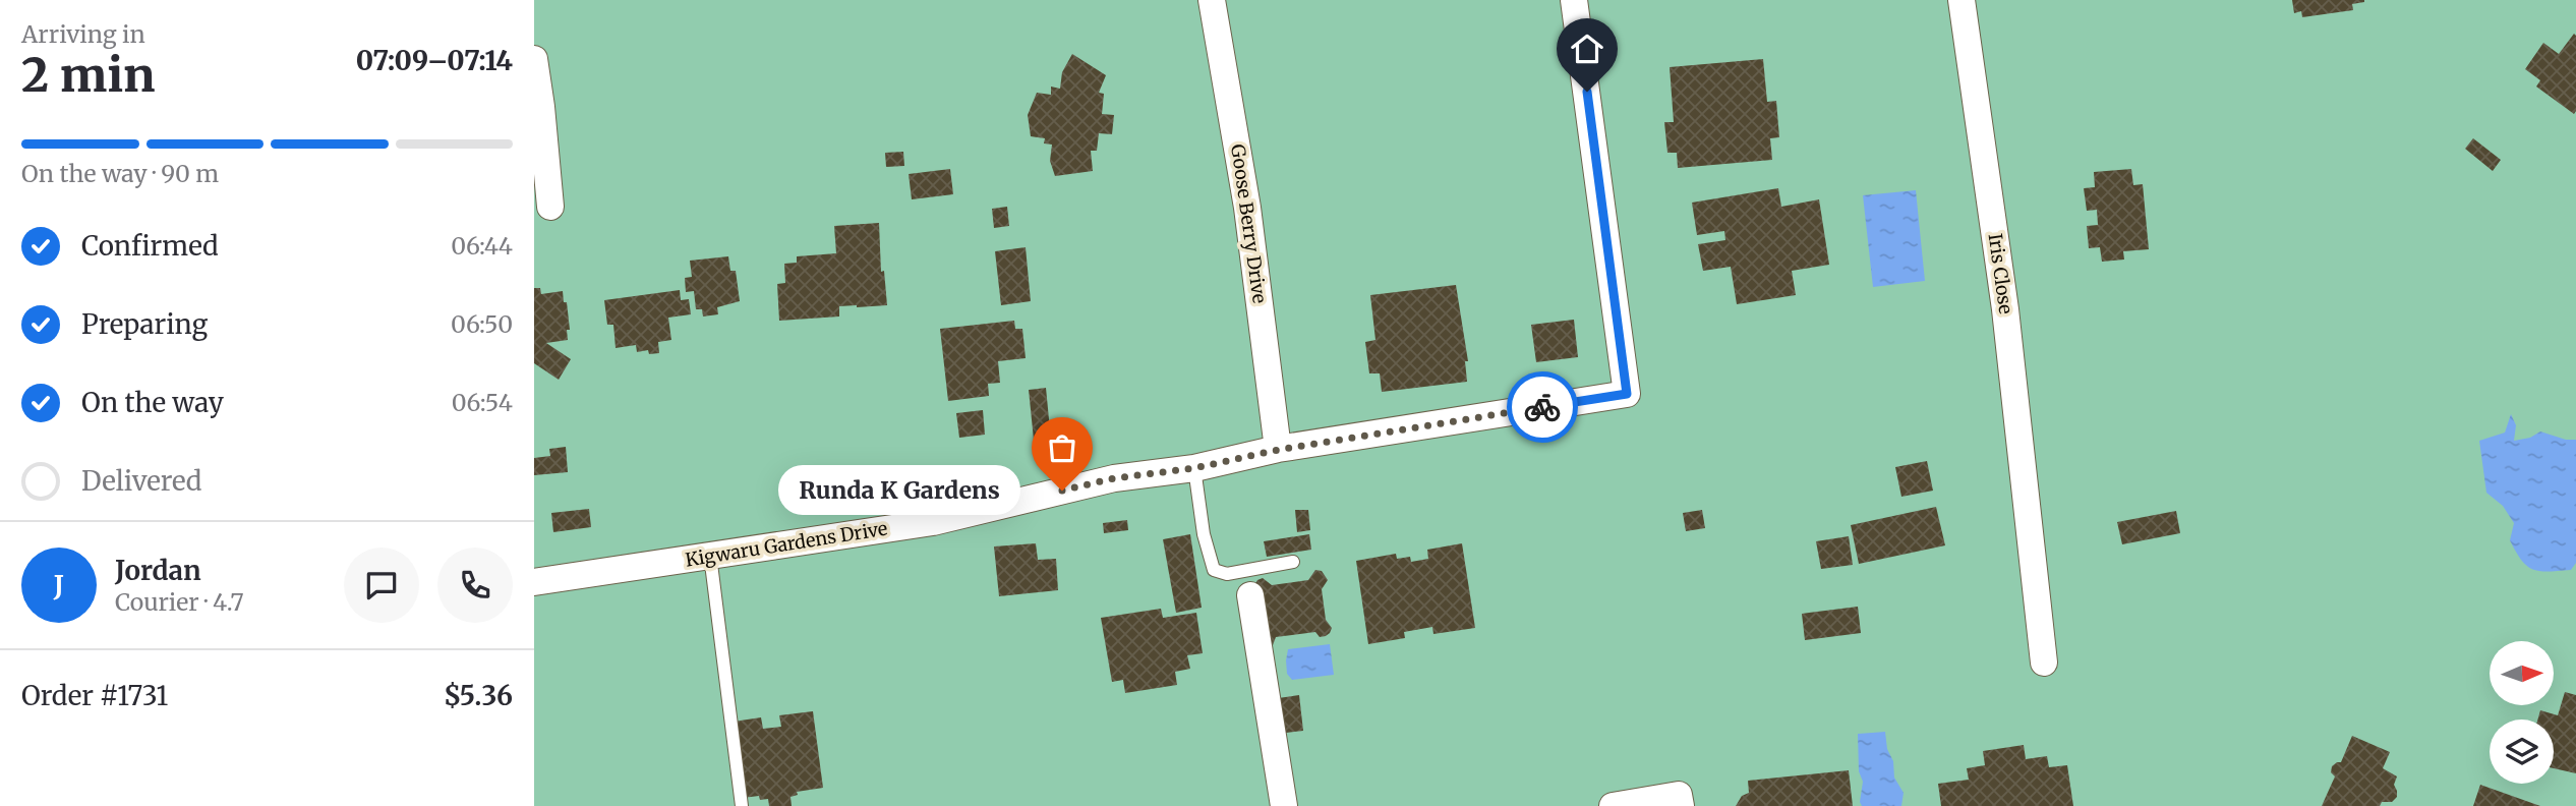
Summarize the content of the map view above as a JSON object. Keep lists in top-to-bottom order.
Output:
{
  "streets": {
    "street": ["Goose Berry Drive", "Iris Close", "Kigwaru Gardens Drive"]
  },
  "crossings": [
    ["Goose Berry Drive", "Kigwaru Gardens Drive"]
  ],
  "places": ["Runda K Gardens"],
  "north": "right",
  "page": {
    "heading": ["2 min", "Arriving in", "07:09–07:14"],
    "panel": [
      "Jordan",
      "Courier · 4.7",
      "Order #1731",
      "$5.36"
    ],
    "bar": "On the way · 90 m",
    "list": [
      ["Confirmed", "06:44"],
      ["Preparing", "06:50"],
      ["On the way", "06:54"],
      "Delivered"
    ],
    "bubble": "Runda K Gardens",
    "round": "J"
  }
}
